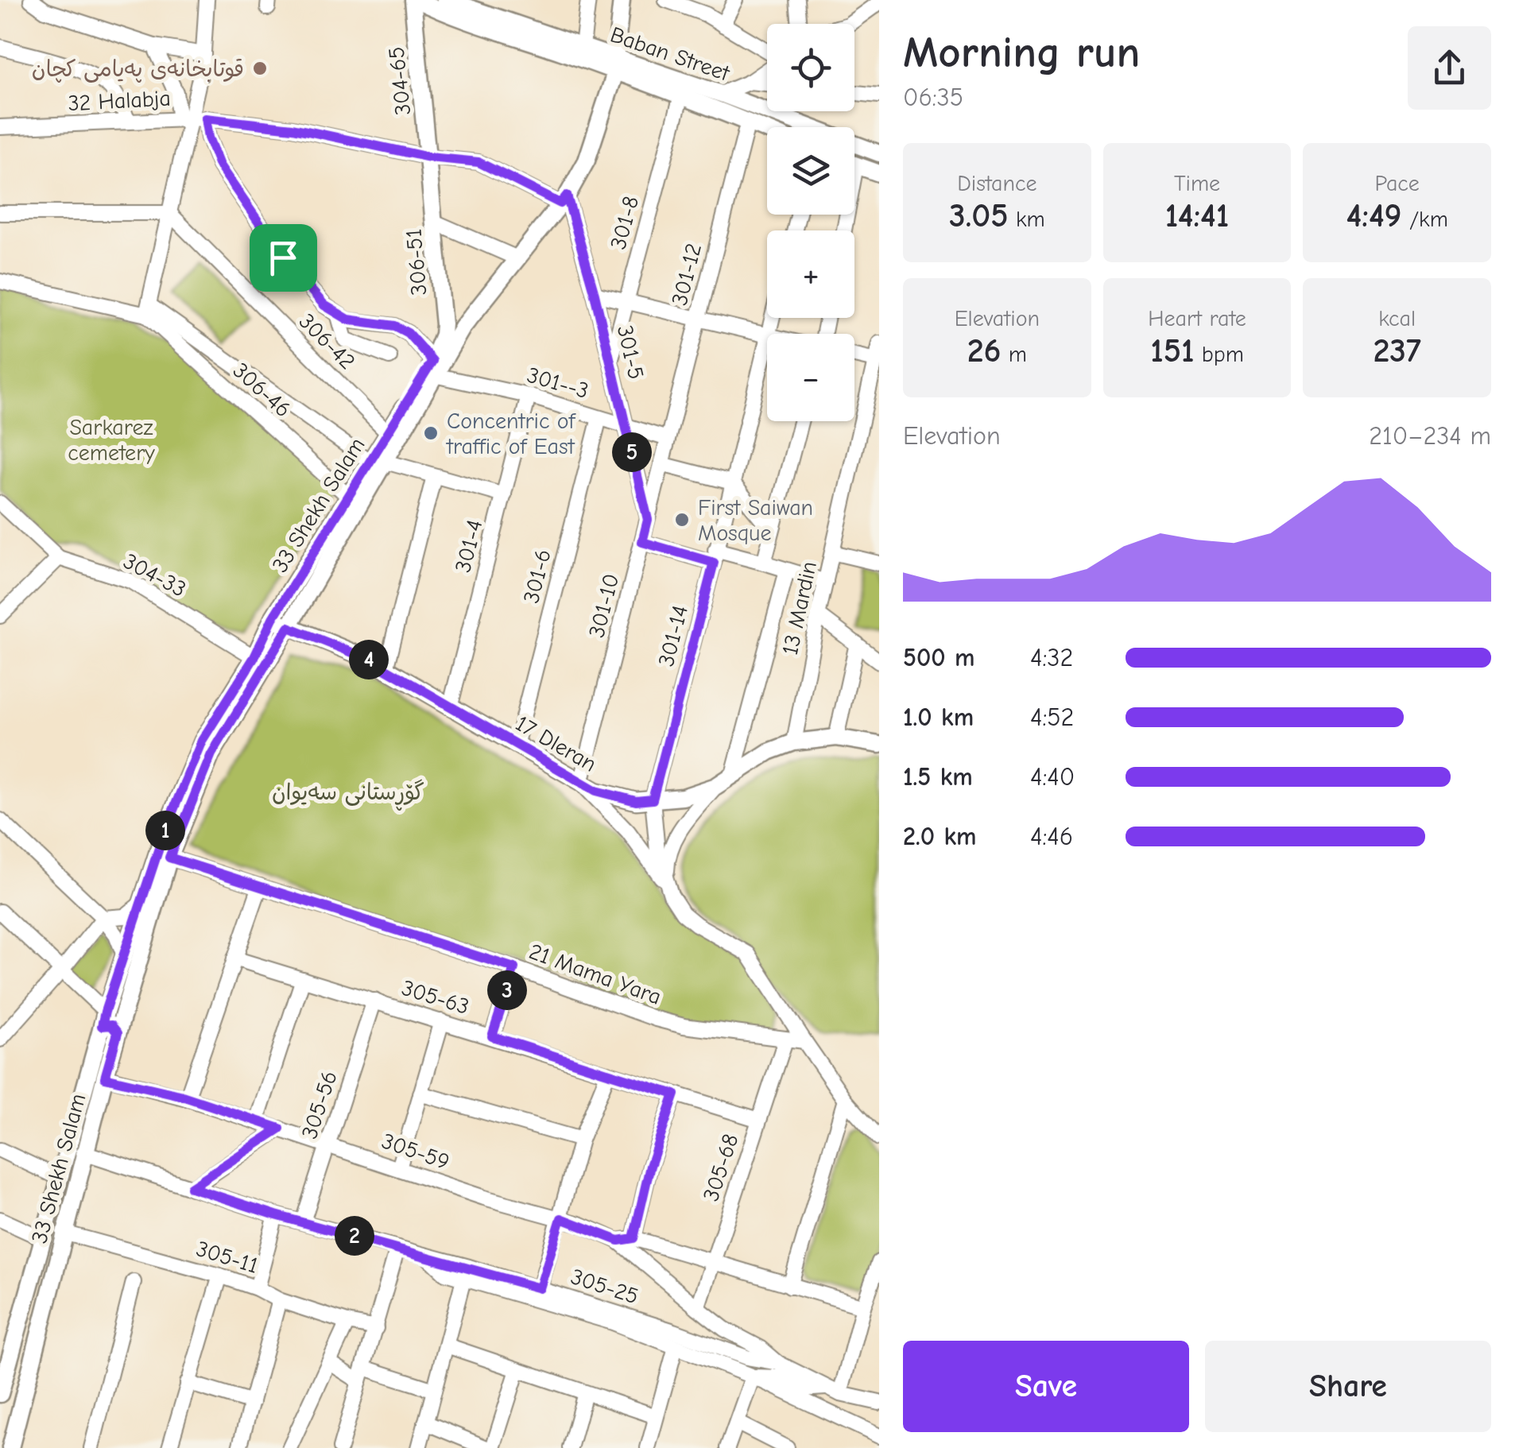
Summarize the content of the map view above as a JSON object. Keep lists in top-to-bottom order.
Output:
{
  "streets": {
    "main road": [
      "Baban Street",
      "304-65",
      "306-51",
      "33 Shekh Salam",
      "17 Dleran"
    ],
    "street": [
      "32 Halabja",
      "301-8",
      "301-12",
      "306-42",
      "301-5",
      "301--3",
      "306-46",
      "301-4",
      "304-33",
      "301-6",
      "301-10",
      "13 Mardin",
      "301-14",
      "21 Mama Yara",
      "305-63",
      "305-56",
      "305-59",
      "305-68",
      "305-11",
      "305-25"
    ]
  },
  "crossings": [
    ["Baban Street", "33 Shekh Salam"],
    ["304-65", "32 Halabja"],
    ["304-65", "306-51"],
    ["32 Halabja", "306-51"],
    ["32 Halabja", "301-5"],
    ["32 Halabja", "33 Shekh Salam"],
    ["301-8", "301-5"],
    ["306-51", "301--3"],
    ["306-51", "33 Shekh Salam"],
    ["301-12", "301--3"],
    ["301-12", "301-10"],
    ["306-42", "33 Shekh Salam"],
    ["301-5", "301--3"],
    ["301-5", "33 Shekh Salam"],
    ["301-5", "301-10"],
    ["301--3", "33 Shekh Salam"],
    ["301--3", "301-4"],
    ["301--3", "301-6"],
    ["301--3", "301-10"],
    ["306-46", "33 Shekh Salam"],
    ["33 Shekh Salam", "304-33"],
    ["33 Shekh Salam", "17 Dleran"],
    ["33 Shekh Salam", "21 Mama Yara"],
    ["33 Shekh Salam", "305-59"],
    ["33 Shekh Salam", "305-11"],
    ["33 Shekh Salam", "305-25"],
    ["301-4", "17 Dleran"],
    ["301-6", "17 Dleran"],
    ["301-10", "17 Dleran"],
    ["13 Mardin", "17 Dleran"],
    ["301-14", "17 Dleran"],
    ["21 Mama Yara", "305-68"],
    ["305-63", "305-56"],
    ["305-63", "305-68"],
    ["305-56", "305-59"],
    ["305-56", "305-25"]
  ],
  "parks": ["Sarkarez cemetery", "گۆڕستانی سەیوان"],
  "places": ["قوتابخانەی پەیامی کچان", "Concentric of traffic of East", "First Saiwan Mosque"],
  "page": {
    "heading": ["Morning run", "06:35"],
    "map_buttons": ["+", "−"],
    "stats": [
      ["Distance", "3.05 km"],
      ["Time", "14:41"],
      ["Pace", "4:49 /km"],
      ["Elevation", "26 m"],
      ["Heart rate", "151 bpm"],
      ["kcal", "237"]
    ],
    "chart": ["Elevation", "210–234 m"],
    "pins": [
      "5",
      "4",
      "1",
      "3",
      "2"
    ],
    "list": [
      {
        "name": "500 m",
        "note": "4:32"
      },
      {
        "name": "1.0 km",
        "note": "4:52"
      },
      {
        "name": "1.5 km",
        "note": "4:40"
      },
      {
        "name": "2.0 km",
        "note": "4:46"
      }
    ],
    "buttons": ["Save", "Share"]
  }
}
